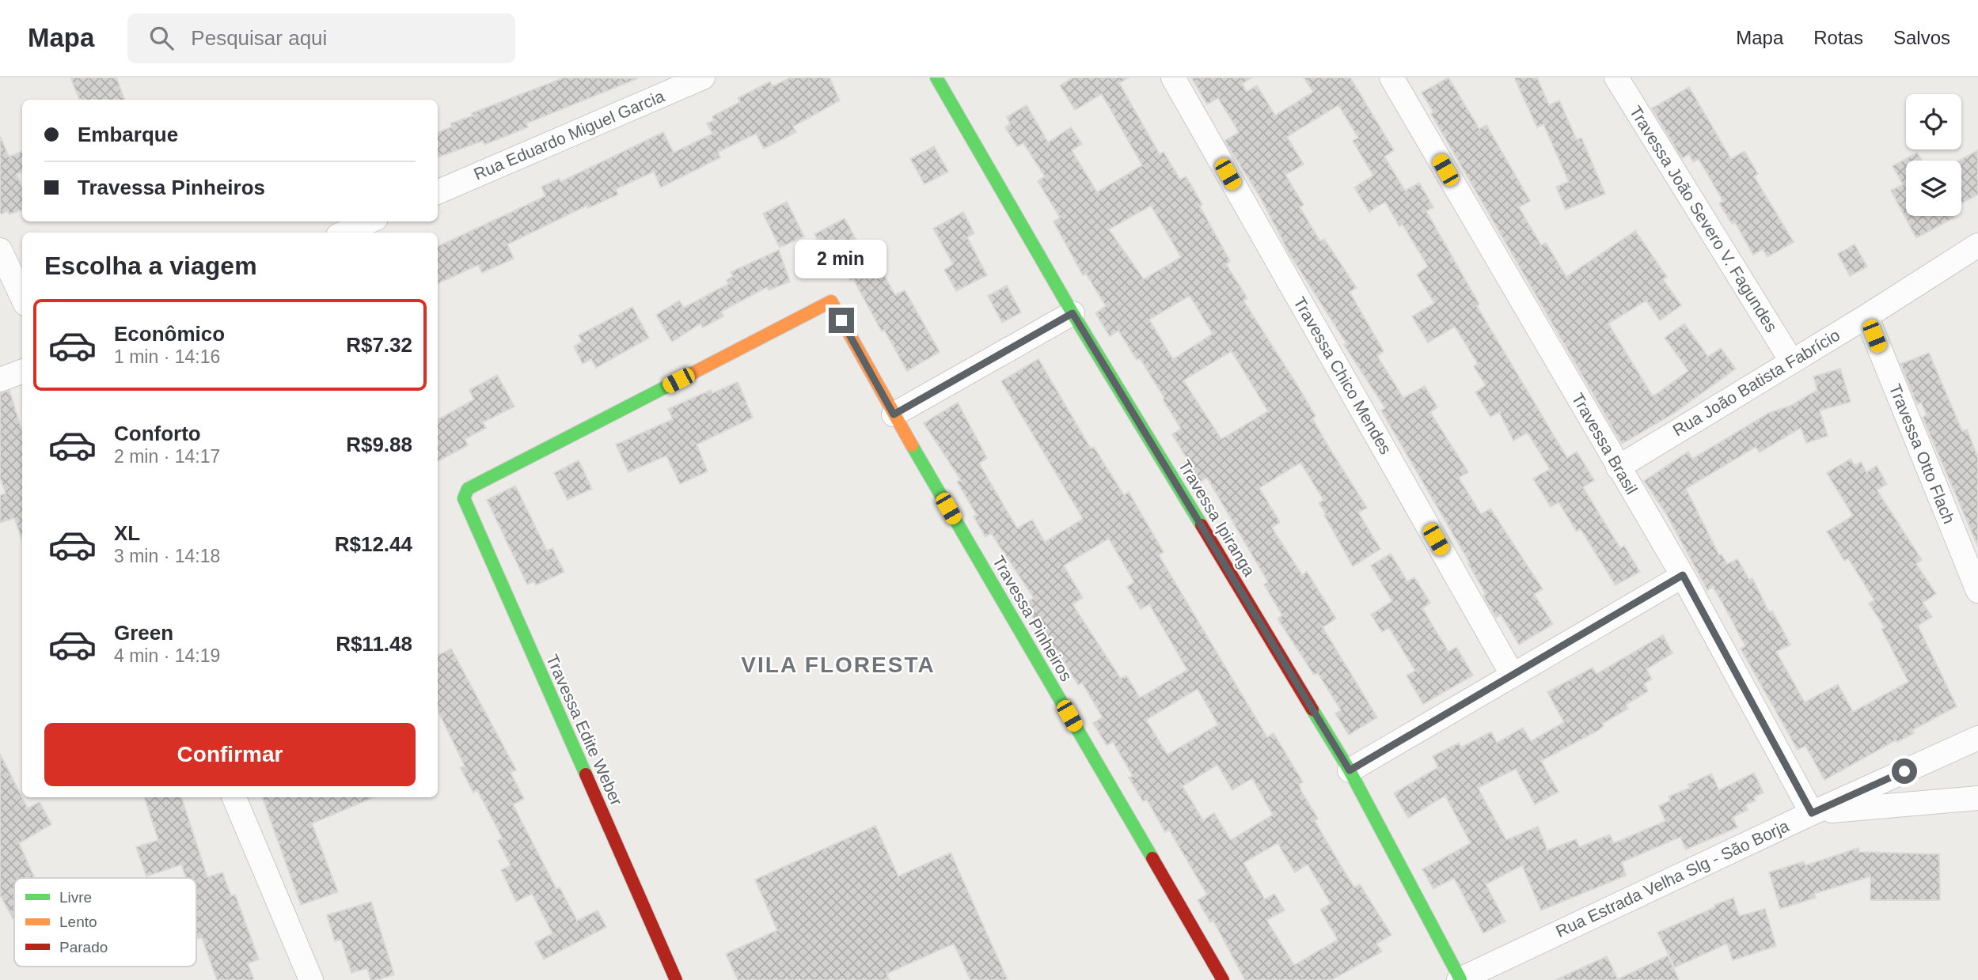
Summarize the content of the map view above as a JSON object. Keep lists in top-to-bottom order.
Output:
{
  "streets": {
    "street": [
      "Rua Eduardo Miguel Garcia",
      "Travessa João Severo V. Fagundes",
      "Travessa Chico Mendes",
      "Rua João Batista Fabrício",
      "Travessa Brasil",
      "Travessa Otto Flach",
      "Travessa Ipiranga",
      "Travessa Pinheiros",
      "Travessa Edite Weber",
      "Rua Estrada Velha Slg - São Borja"
    ]
  },
  "crossings": [
    ["Travessa João Severo V. Fagundes", "Rua João Batista Fabrício"],
    ["Rua João Batista Fabrício", "Travessa Brasil"],
    ["Rua João Batista Fabrício", "Travessa Otto Flach"],
    ["Travessa Brasil", "Rua Estrada Velha Slg - São Borja"],
    ["Travessa Ipiranga", "Rua Estrada Velha Slg - São Borja"],
    ["Travessa Pinheiros", "Travessa Edite Weber"]
  ],
  "districts": ["VILA FLORESTA"],
  "legend": ["Livre", "Lento", "Parado"],
  "page": {
    "header": "Mapa",
    "search": "Pesquisar aqui",
    "nav": ["Mapa", "Rotas", "Salvos"],
    "banner": ["Embarque", "Travessa Pinheiros"],
    "heading": "Escolha a viagem",
    "bubble": "2 min",
    "list": [
      {
        "name": "Econômico",
        "note": "1 min · 14:16",
        "value": "R$7.32"
      },
      {
        "name": "Conforto",
        "note": "2 min · 14:17",
        "value": "R$9.88"
      },
      {
        "name": "XL",
        "note": "3 min · 14:18",
        "value": "R$12.44"
      },
      {
        "name": "Green",
        "note": "4 min · 14:19",
        "value": "R$11.48"
      }
    ],
    "buttons": "Confirmar"
  }
}
